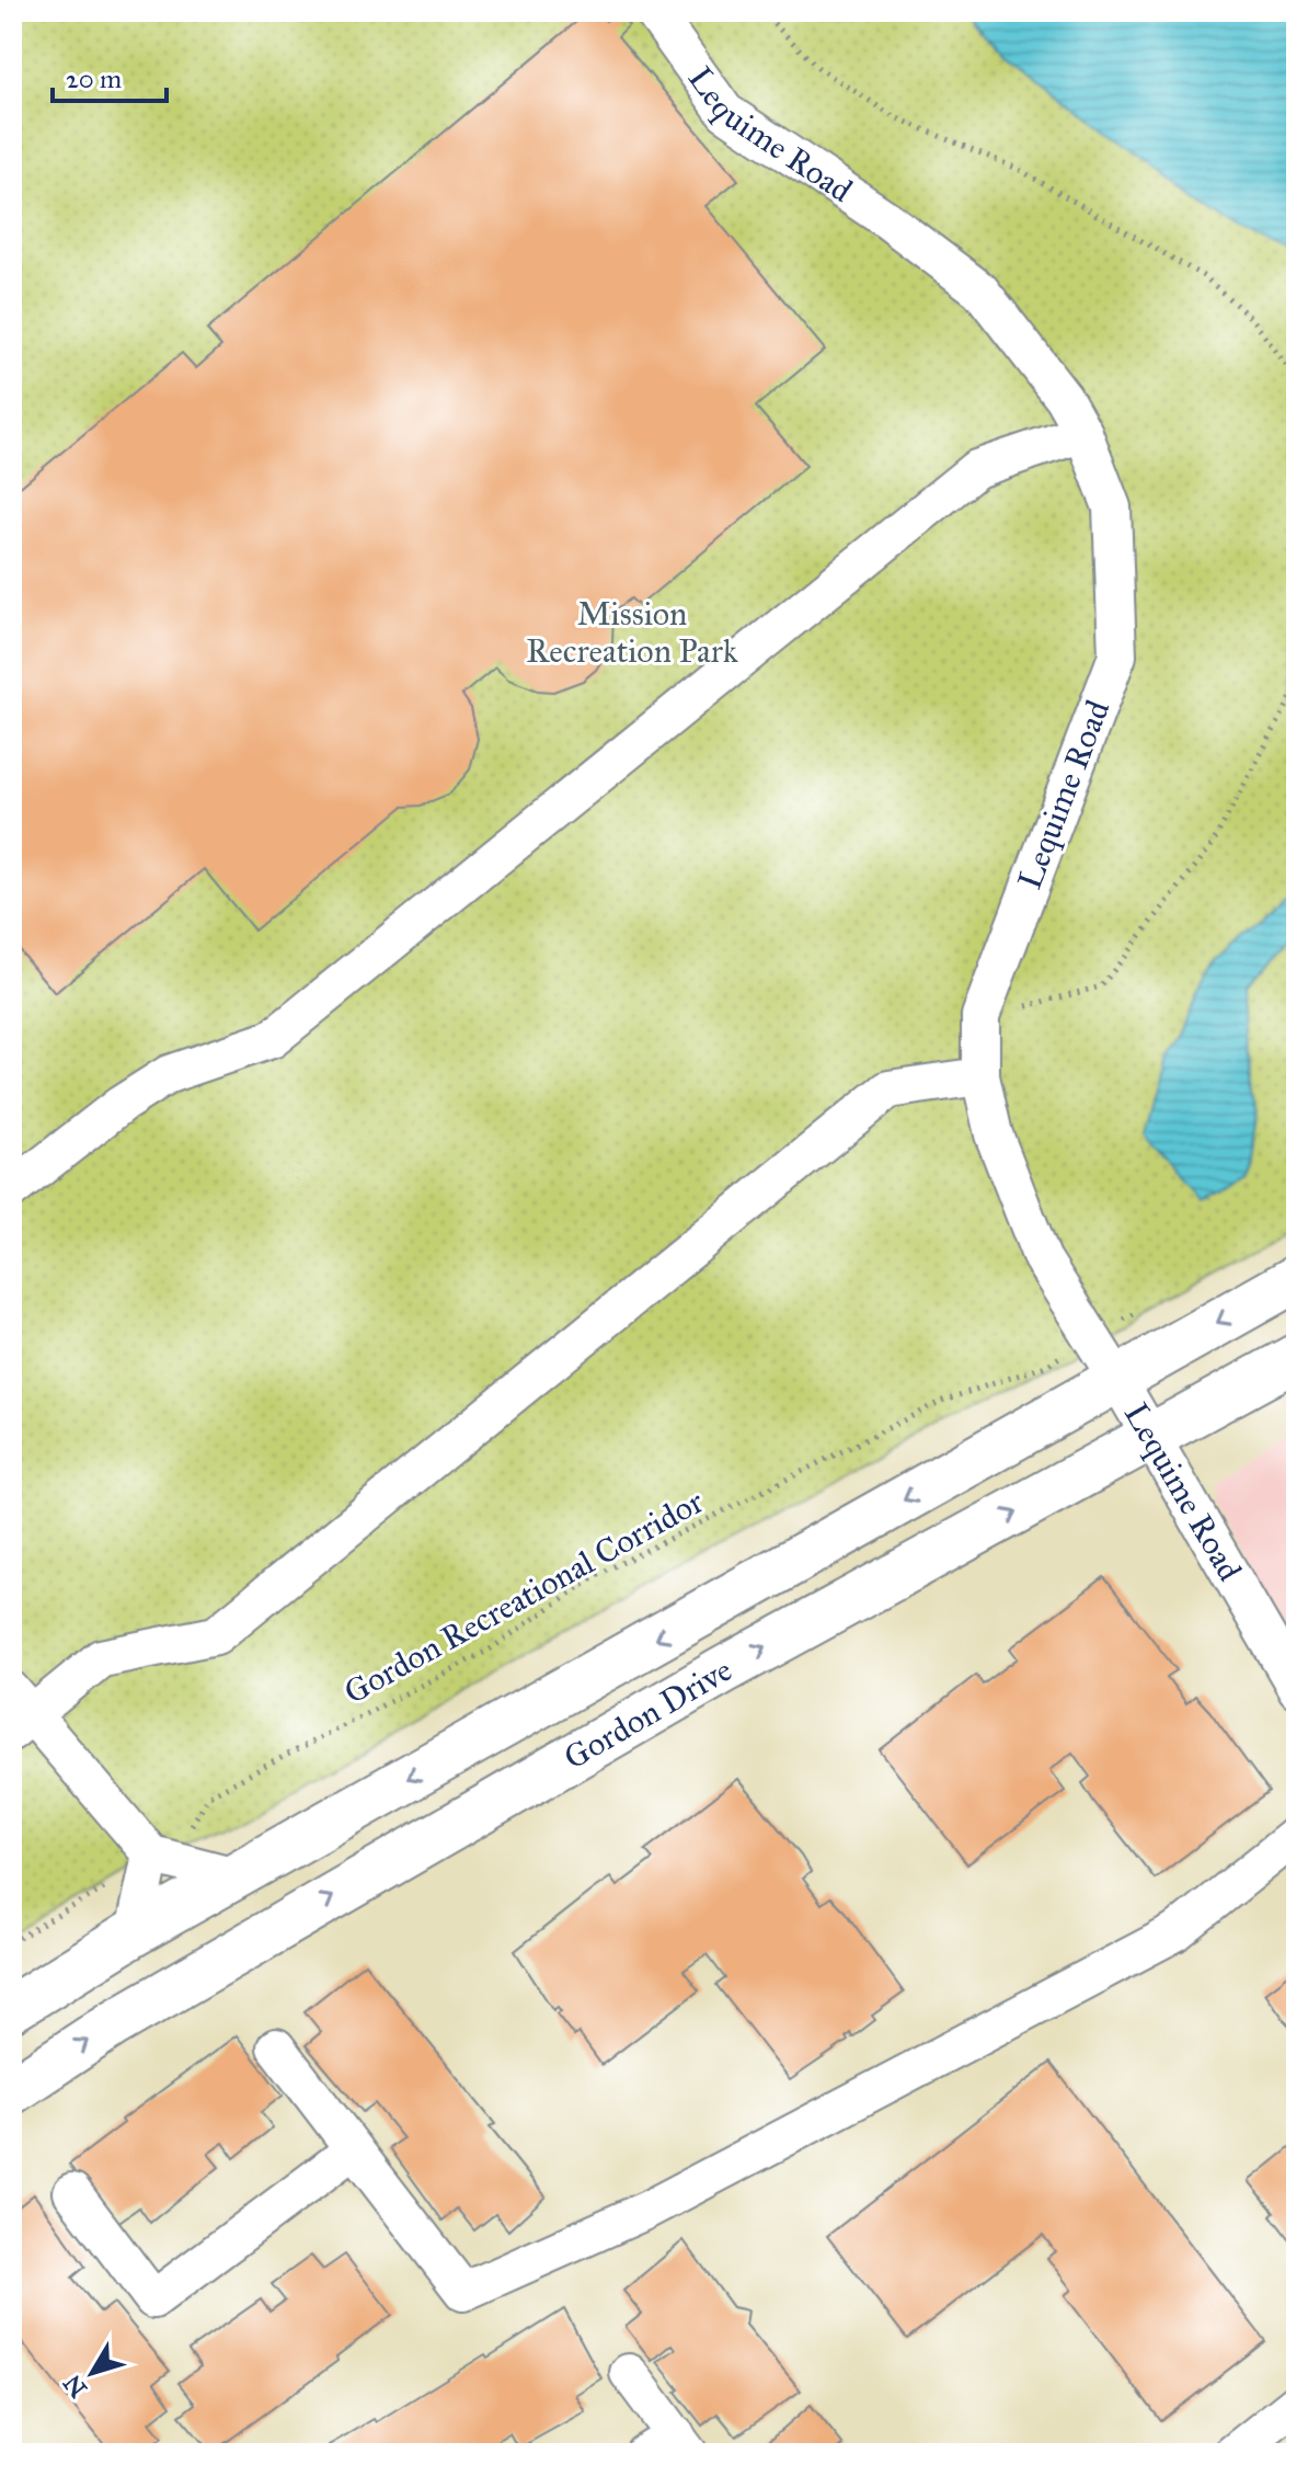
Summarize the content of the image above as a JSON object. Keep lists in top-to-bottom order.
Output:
{
  "streets": {
    "main road": ["Gordon Drive"],
    "street": ["Lequime Road"],
    "path": ["Gordon Recreational Corridor"]
  },
  "crossings": [
    ["Lequime Road", "Gordon Recreational Corridor"],
    ["Lequime Road", "Gordon Drive"]
  ],
  "parks": ["Mission Recreation Park"],
  "scale_bar": "20 m",
  "north": "bottom left"
}
